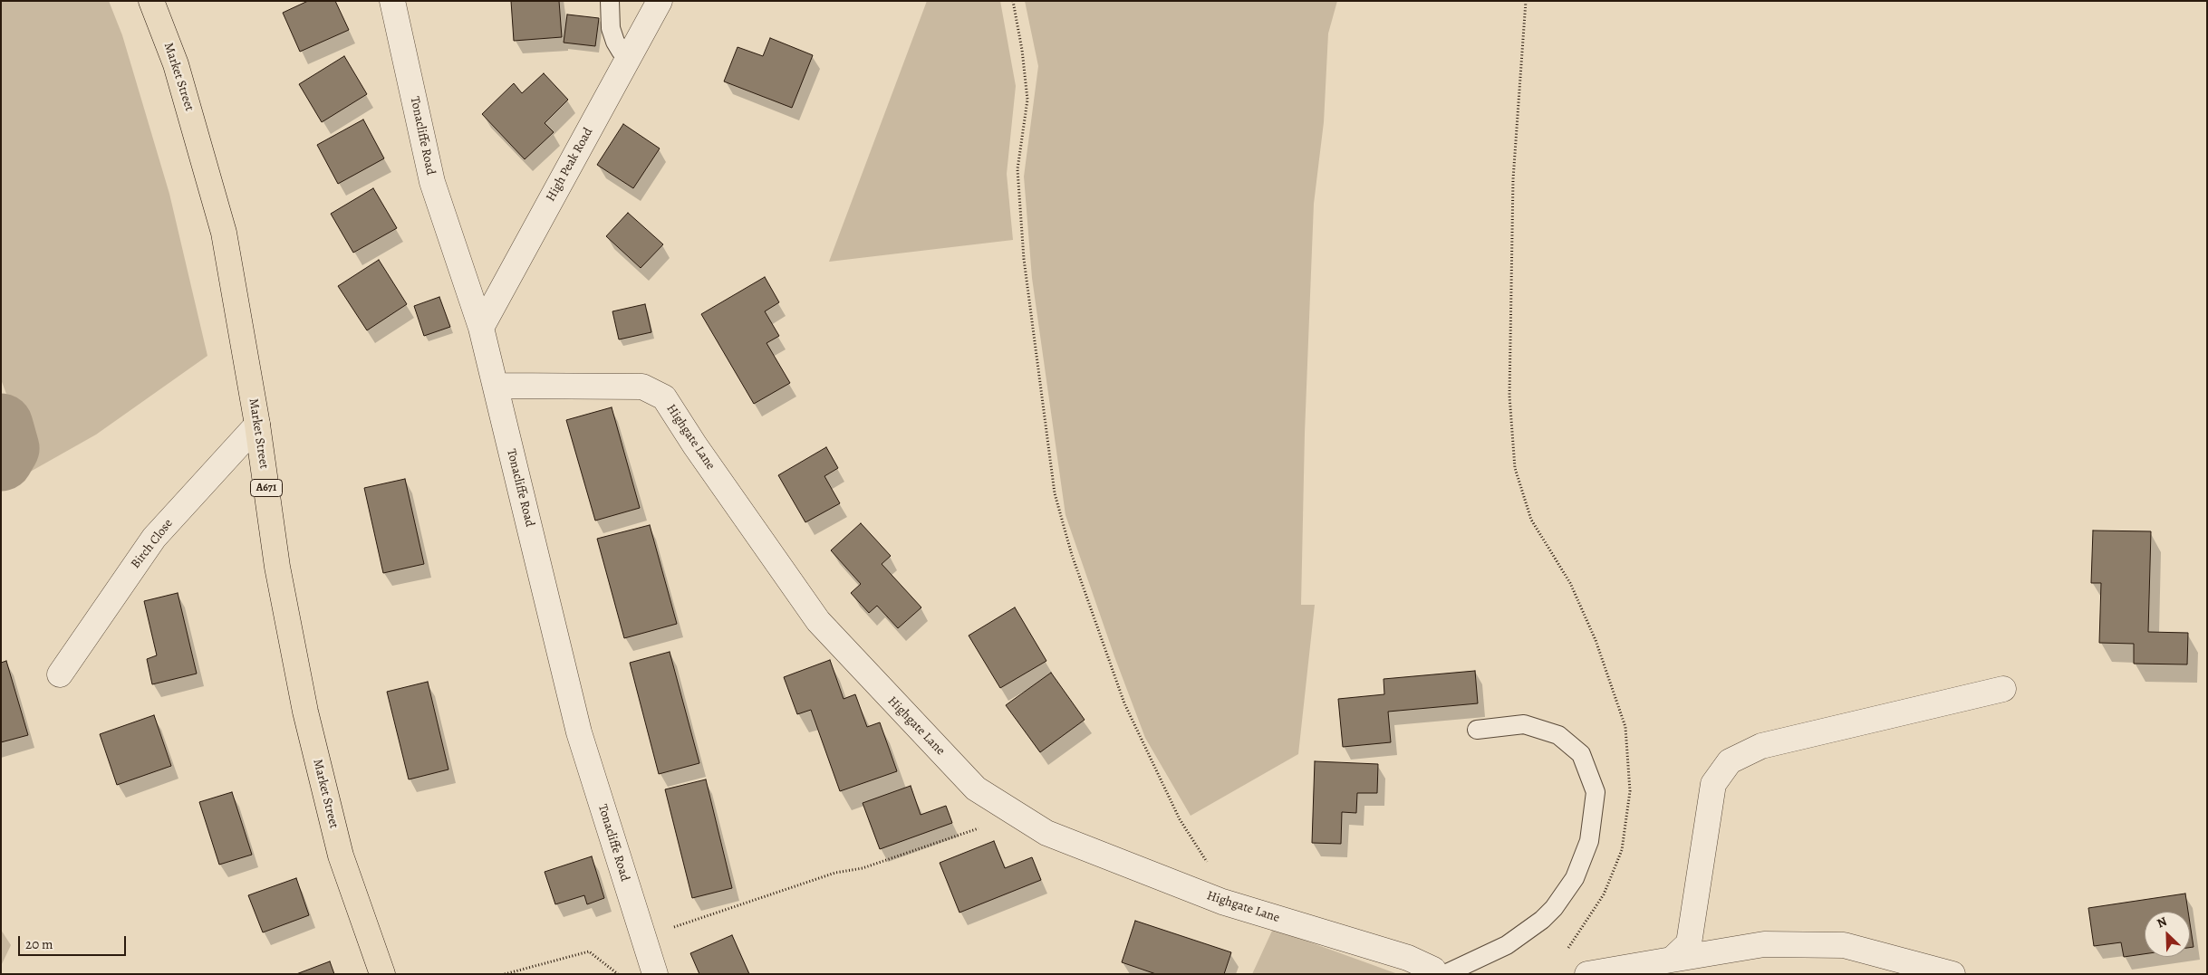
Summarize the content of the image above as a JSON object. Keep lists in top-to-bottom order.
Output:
{
  "streets": {
    "main road": ["Market Street", "A671"],
    "street": [
      "Tonacliffe Road",
      "High Peak Road",
      "Highgate Lane",
      "Birch Close"
    ]
  },
  "crossings": [
    ["Market Street", "Birch Close"],
    ["Tonacliffe Road", "High Peak Road"],
    ["Tonacliffe Road", "Highgate Lane"]
  ],
  "scale_bar": "20 m",
  "north": "top left"
}
